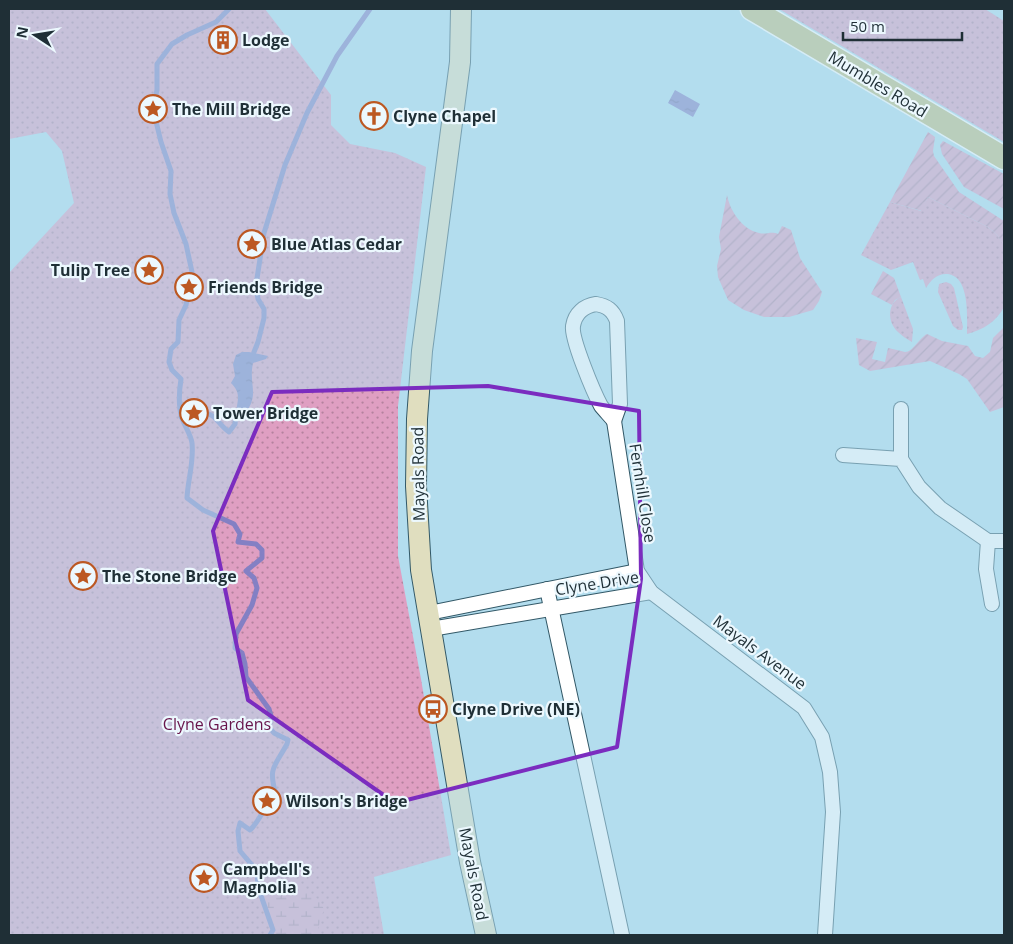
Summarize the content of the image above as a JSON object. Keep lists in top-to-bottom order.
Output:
{
  "streets": {
    "main road": ["Mumbles Road", "Mayals Road"],
    "street": ["Fernhill Close", "Clyne Drive", "Mayals Avenue"]
  },
  "crossings": [
    ["Mayals Road", "Clyne Drive"],
    ["Fernhill Close", "Clyne Drive"],
    ["Clyne Drive", "Mayals Avenue"]
  ],
  "parks": ["Clyne Gardens"],
  "places": {
    "building": ["Lodge"],
    "place": [
      "The Mill Bridge",
      "Blue Atlas Cedar",
      "Tulip Tree",
      "Friends Bridge",
      "Tower Bridge",
      "The Stone Bridge",
      "Wilson's Bridge",
      "Campbell's Magnolia"
    ],
    "church": ["Clyne Chapel"],
    "bus stop": ["Clyne Drive (NE)"]
  },
  "scale_bar": "50 m",
  "north": "left"
}
